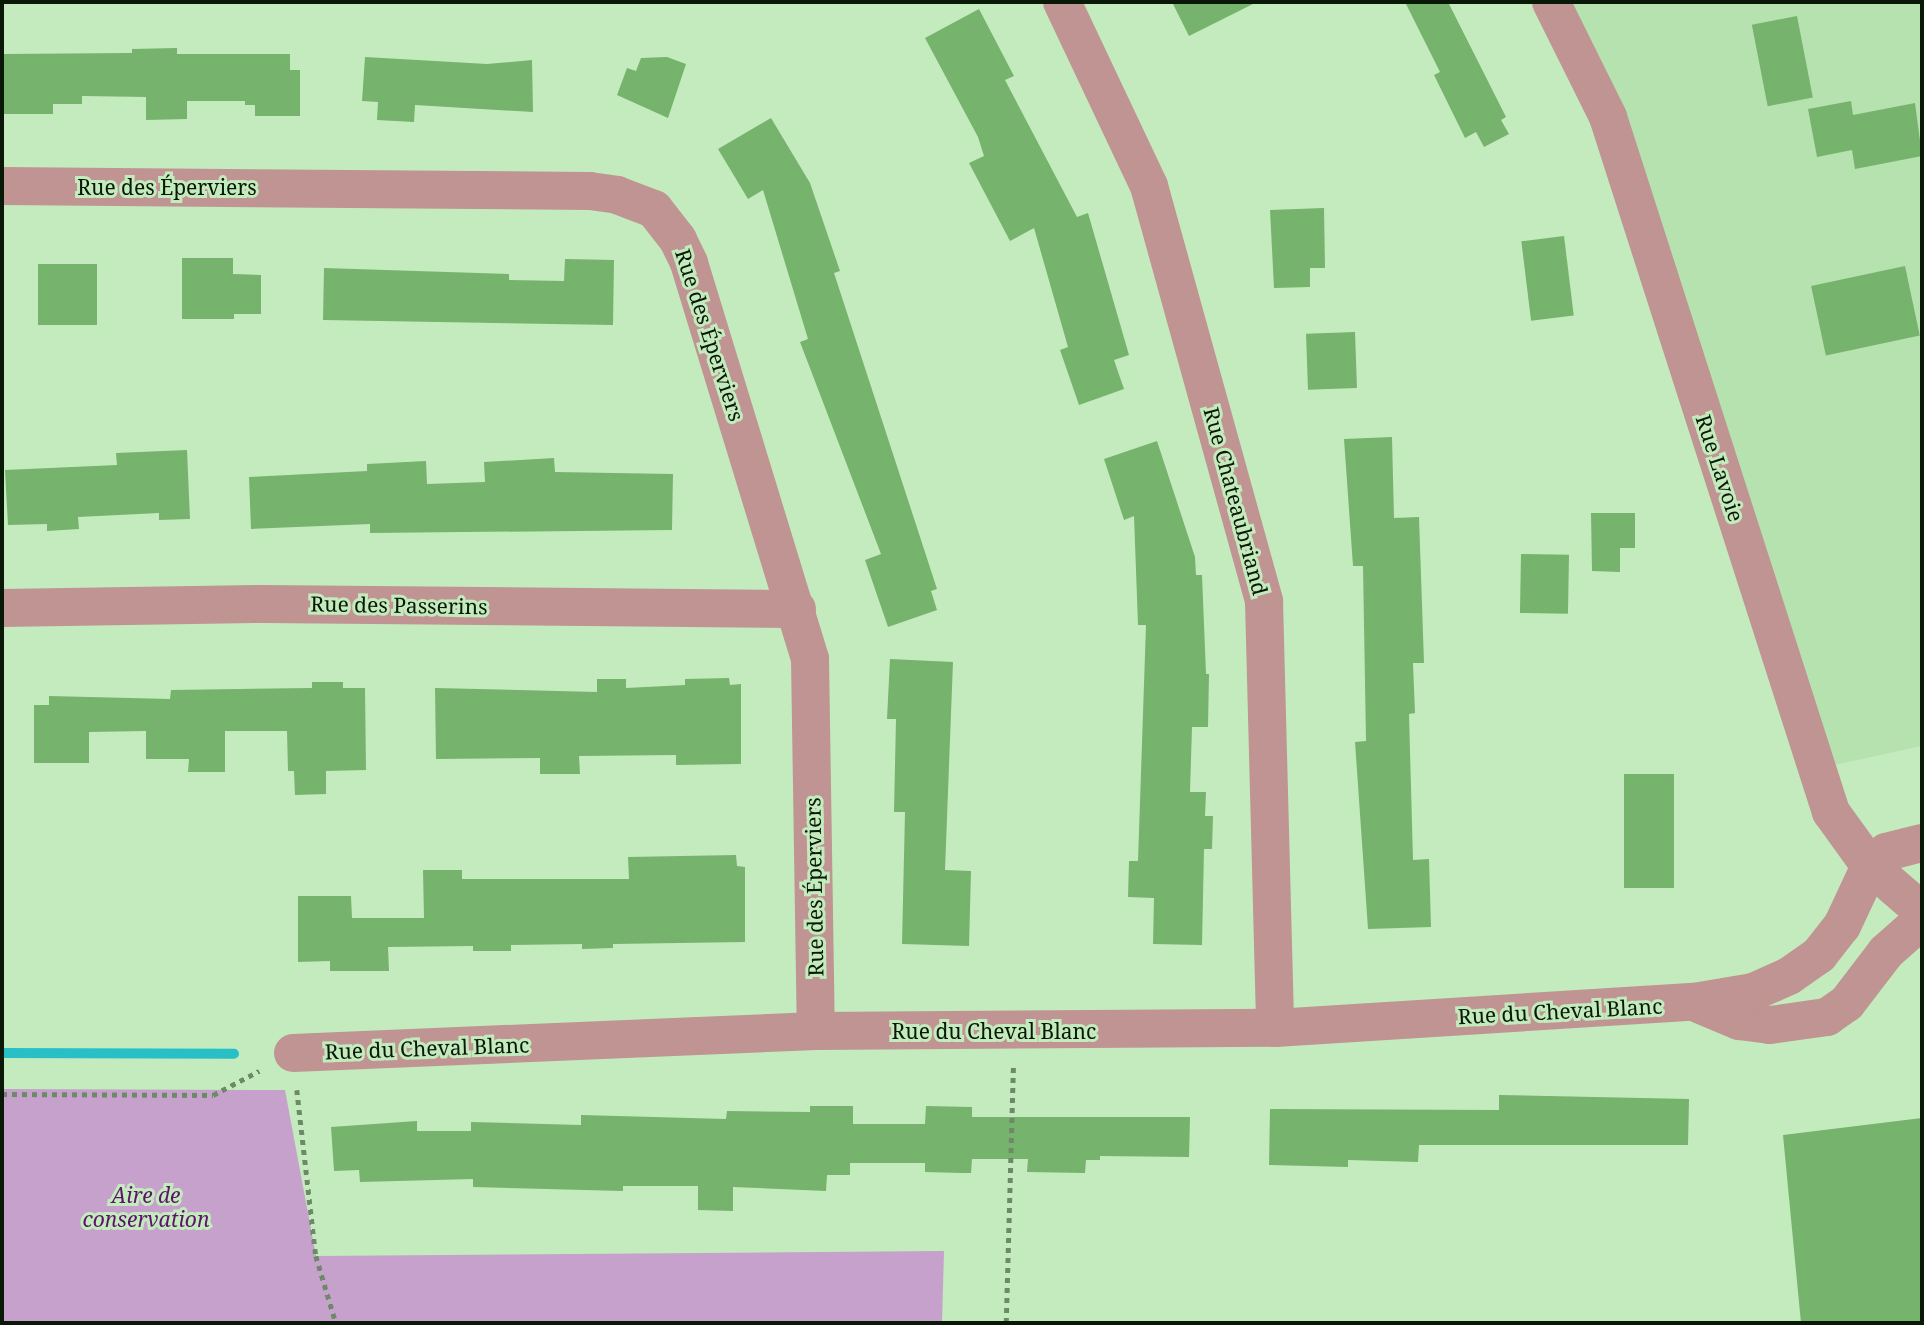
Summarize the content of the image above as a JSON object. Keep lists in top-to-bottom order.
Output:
{
  "streets": {
    "street": [
      "Rue des Éperviers",
      "Rue Lavoie",
      "Rue Chateaubriand",
      "Rue des Passerins",
      "Rue du Cheval Blanc"
    ]
  },
  "crossings": [
    ["Rue des Éperviers", "Rue des Passerins"],
    ["Rue des Éperviers", "Rue du Cheval Blanc"],
    ["Rue Lavoie", "Rue du Cheval Blanc"],
    ["Rue Chateaubriand", "Rue du Cheval Blanc"]
  ],
  "parks": ["Aire de conservation"]
}
